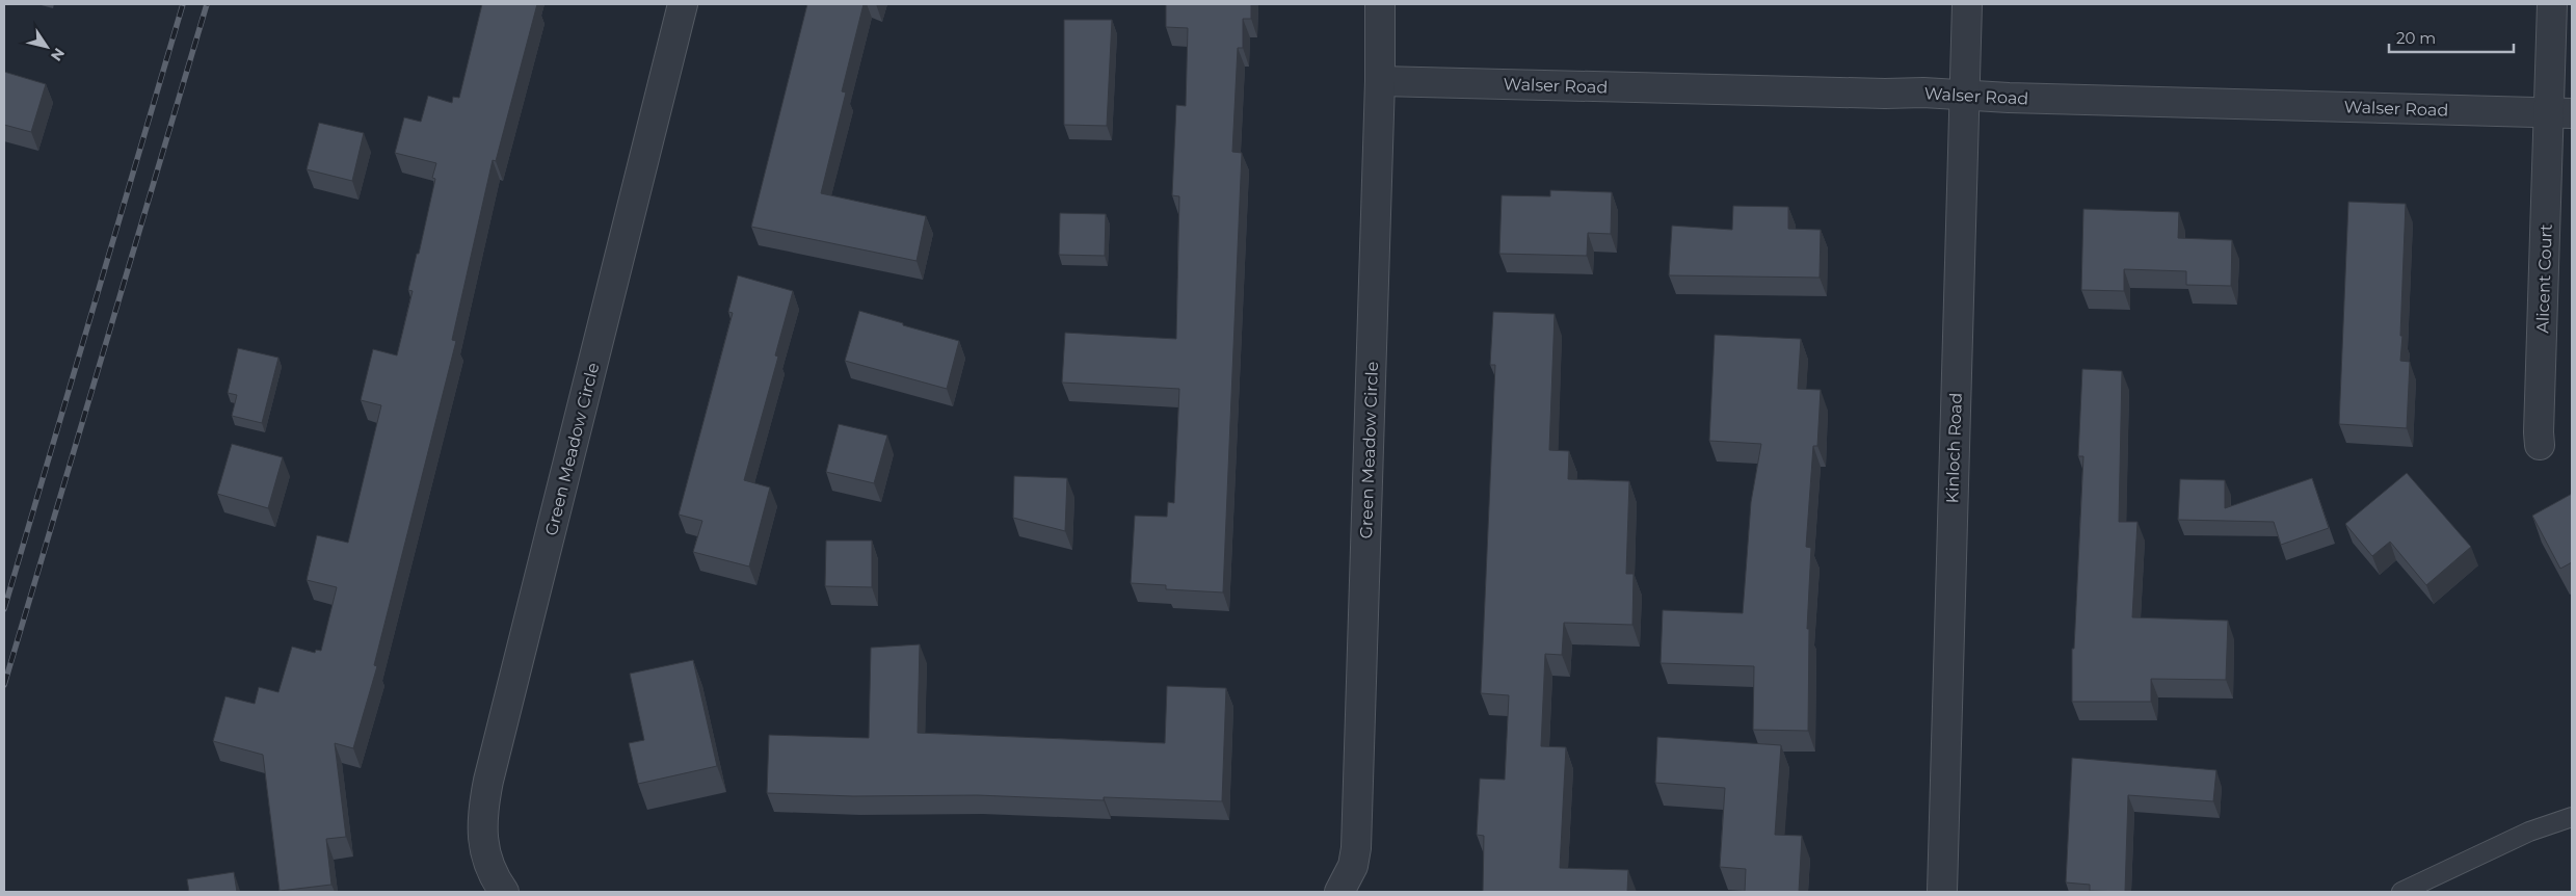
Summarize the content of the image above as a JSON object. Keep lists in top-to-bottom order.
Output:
{
  "streets": {
    "street": [
      "Walser Road",
      "Alicent Court",
      "Kinloch Road",
      "Green Meadow Circle"
    ]
  },
  "crossings": [
    ["Walser Road", "Alicent Court"],
    ["Walser Road", "Kinloch Road"],
    ["Walser Road", "Green Meadow Circle"]
  ],
  "scale_bar": "20 m",
  "north": "bottom right"
}
